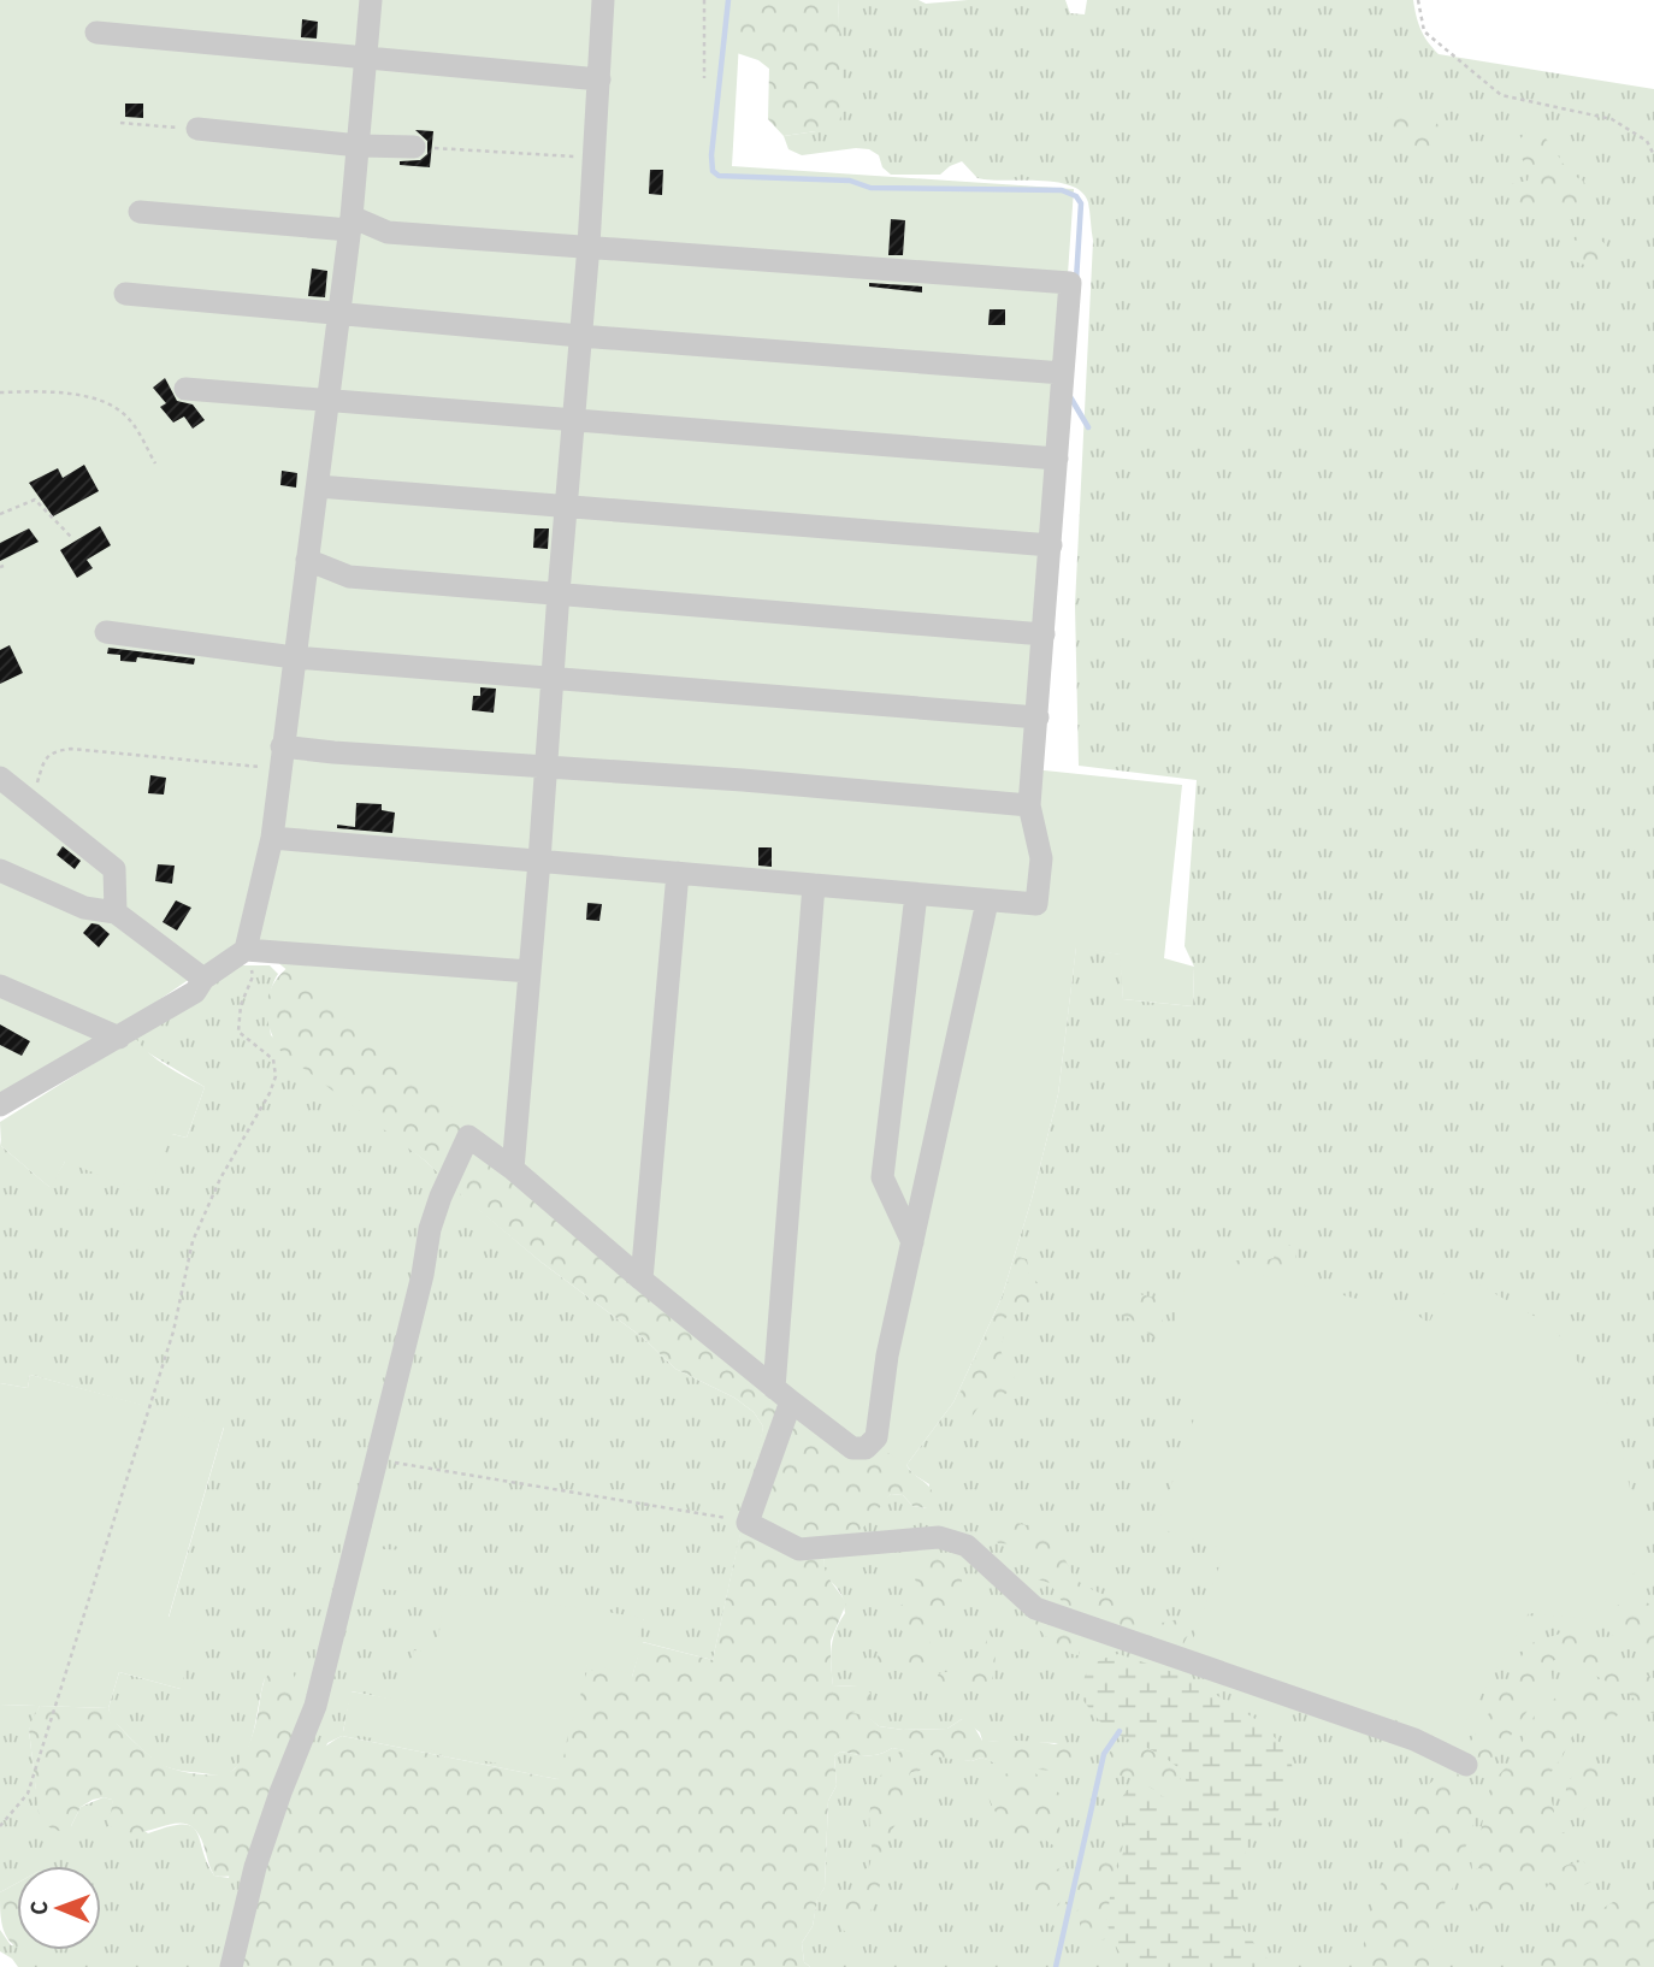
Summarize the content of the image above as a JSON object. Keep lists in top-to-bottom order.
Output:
{
  "north": "left"
}
